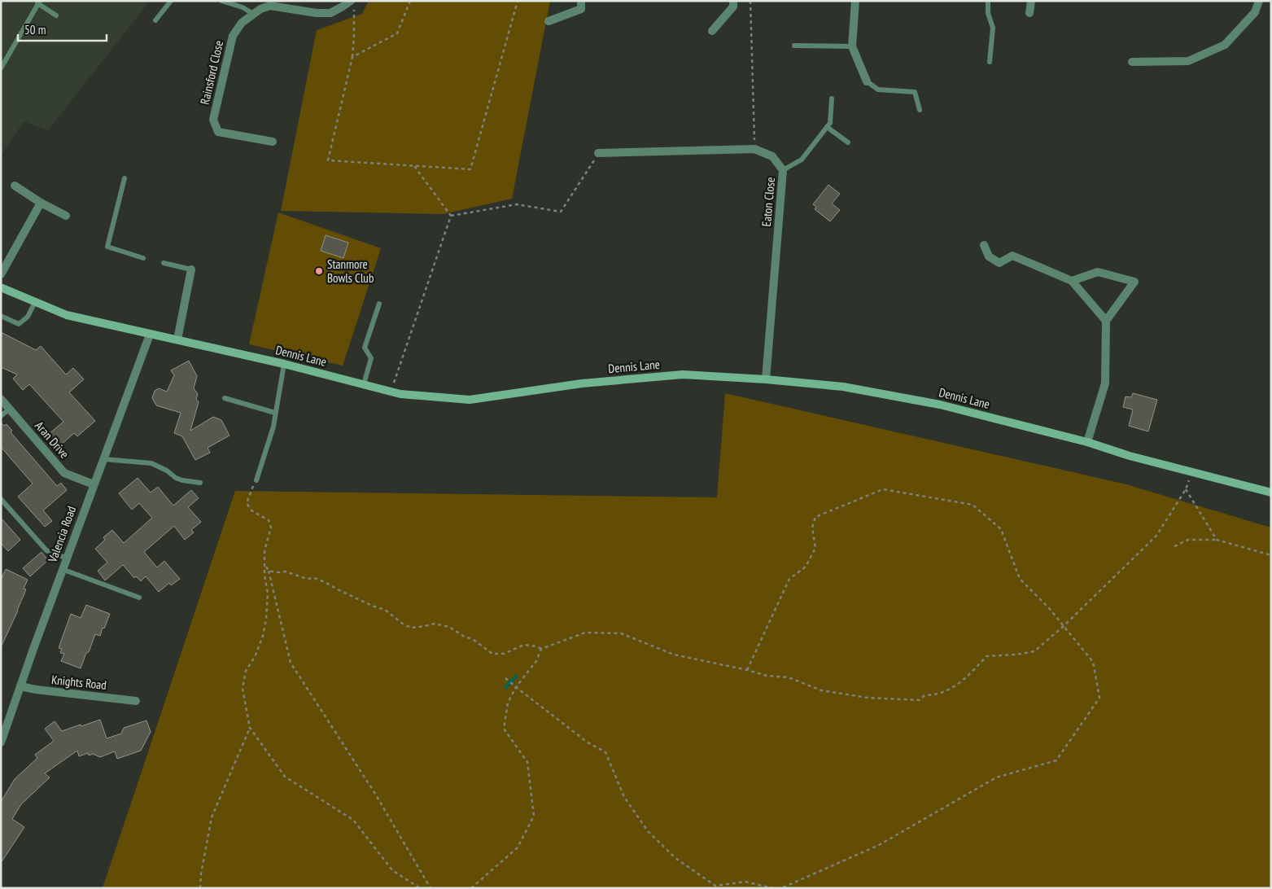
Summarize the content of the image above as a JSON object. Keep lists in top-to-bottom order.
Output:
{
  "streets": {
    "street": [
      "Rainsford Close",
      "Eaton Close",
      "Dennis Lane",
      "Aran Drive",
      "Valencia Road",
      "Knights Road"
    ]
  },
  "crossings": [
    ["Eaton Close", "Dennis Lane"],
    ["Dennis Lane", "Valencia Road"],
    ["Aran Drive", "Valencia Road"],
    ["Valencia Road", "Knights Road"]
  ],
  "places": ["Stanmore Bowls Club"],
  "scale_bar": "50 m"
}
